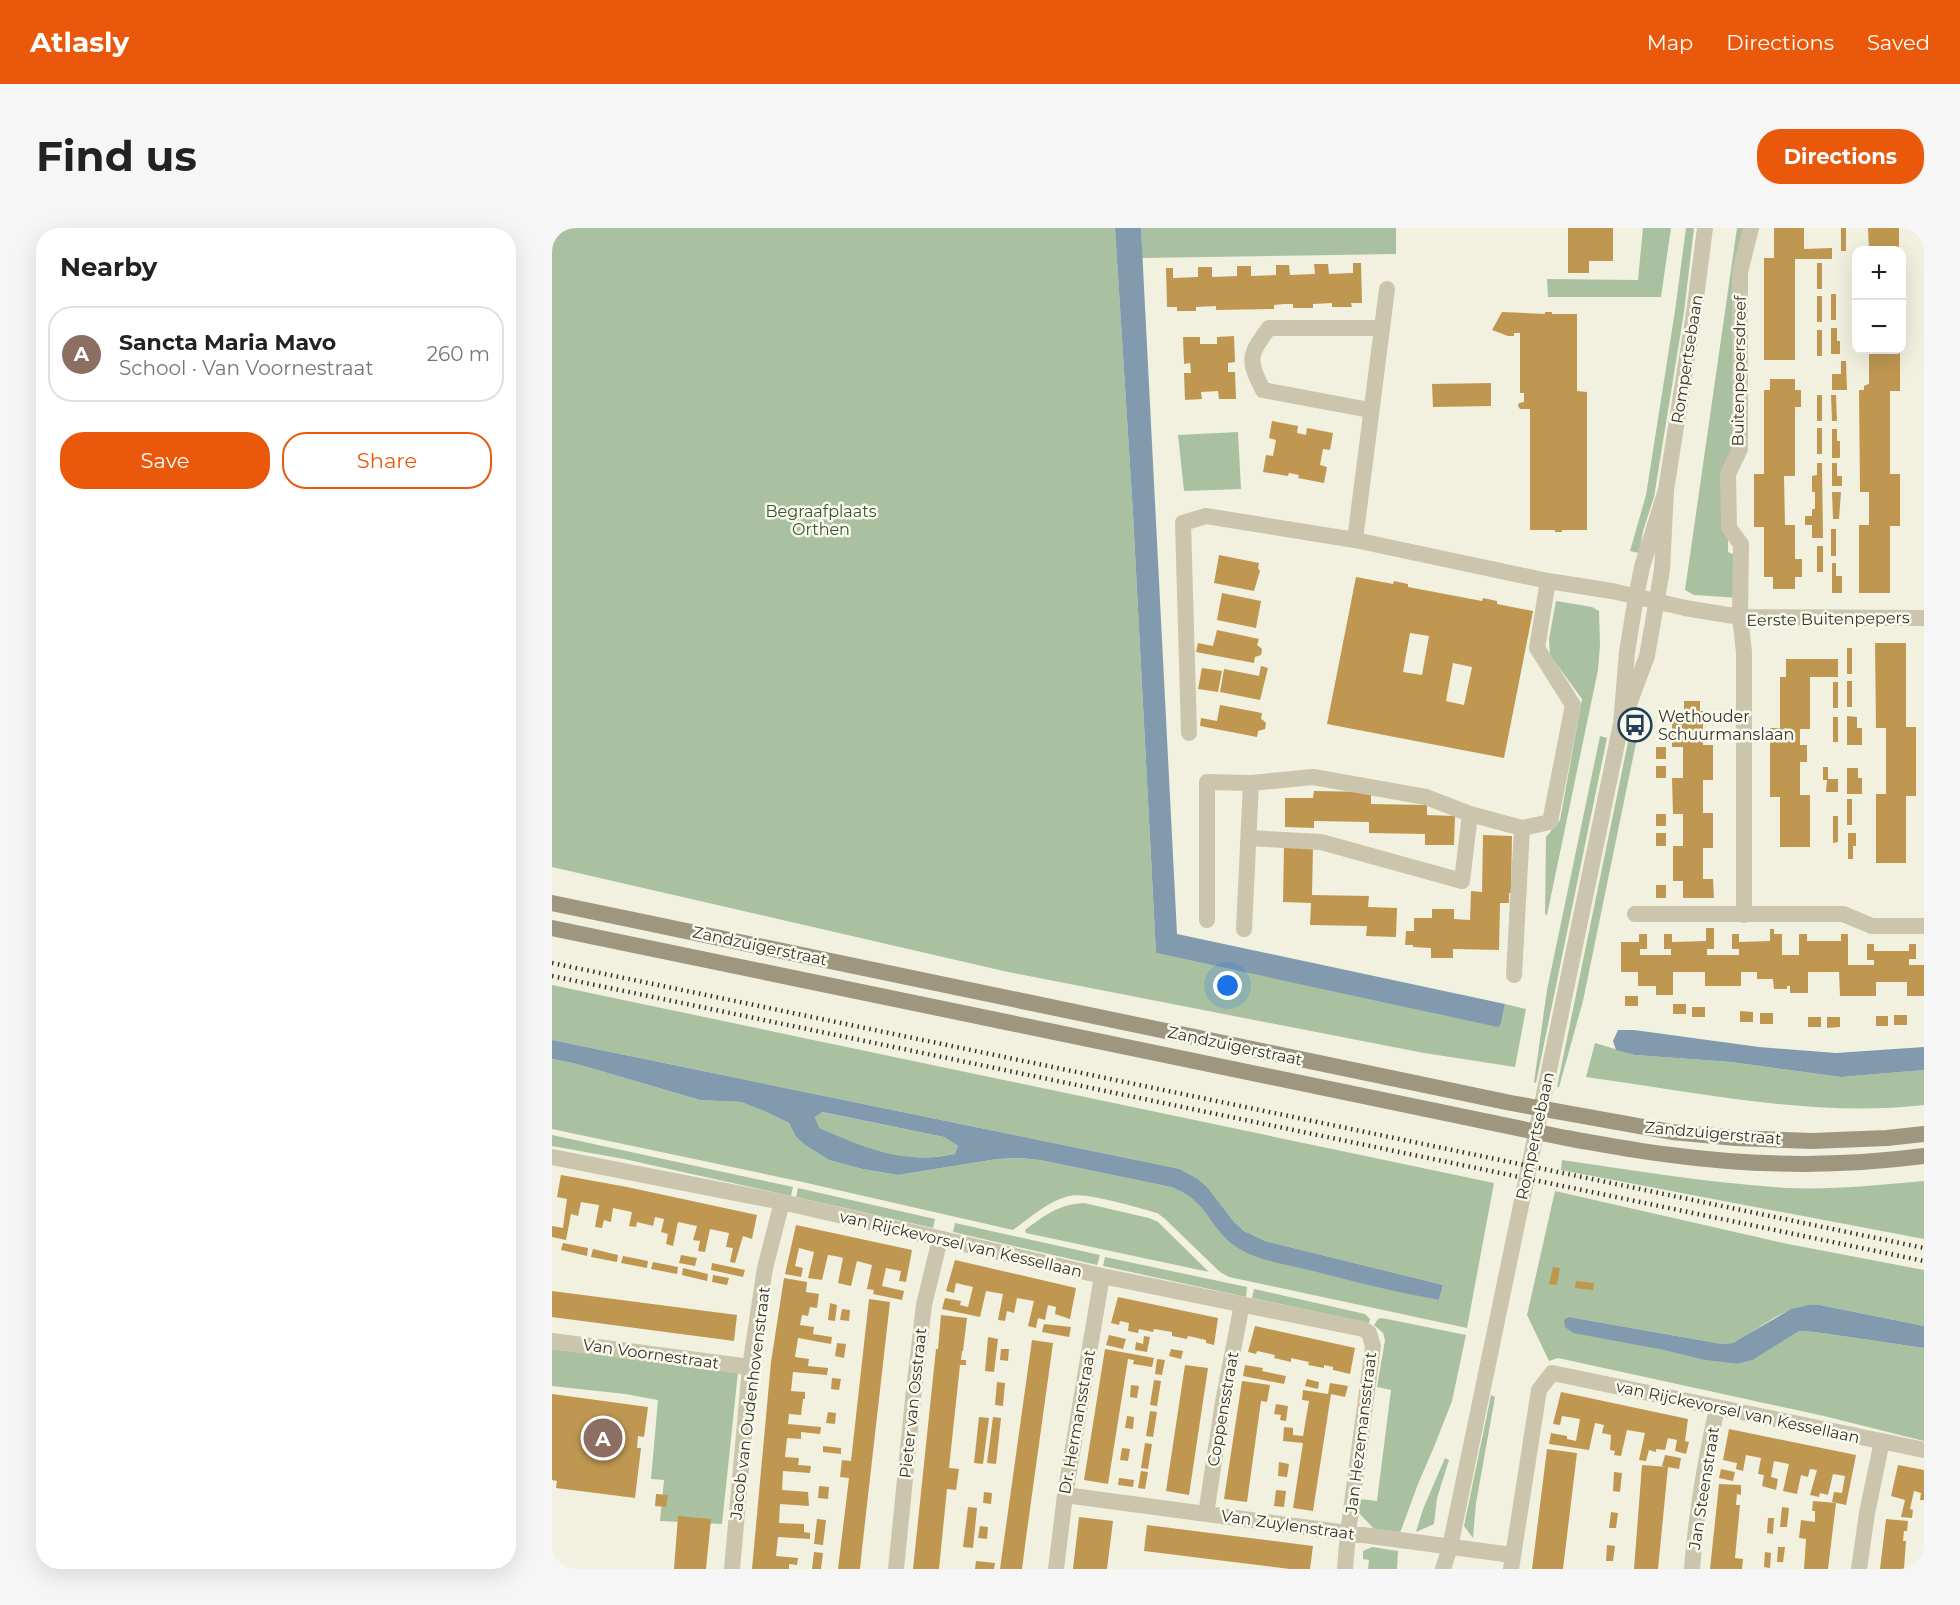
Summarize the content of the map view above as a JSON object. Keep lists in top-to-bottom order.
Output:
{
  "streets": {
    "main road": ["Zandzuigerstraat"],
    "street": [
      "Rompertsebaan",
      "Buitenpepersdreef",
      "Eerste Buitenpepers",
      "van Rijckevorsel van Kessellaan",
      "Van Voornestraat",
      "Jacob van Oudenhovenstraat",
      "Pieter van Osstraat",
      "Coppensstraat",
      "Dr. Hermansstraat",
      "Jan Hezemansstraat",
      "Jan Steenstraat",
      "Van Zuylenstraat"
    ]
  },
  "crossings": [
    ["Rompertsebaan", "Van Zuylenstraat"],
    ["Buitenpepersdreef", "Eerste Buitenpepers"],
    ["van Rijckevorsel van Kessellaan", "Jacob van Oudenhovenstraat"],
    ["van Rijckevorsel van Kessellaan", "Pieter van Osstraat"],
    ["van Rijckevorsel van Kessellaan", "Coppensstraat"],
    ["van Rijckevorsel van Kessellaan", "Dr. Hermansstraat"],
    ["van Rijckevorsel van Kessellaan", "Jan Hezemansstraat"],
    ["van Rijckevorsel van Kessellaan", "Jan Steenstraat"],
    ["van Rijckevorsel van Kessellaan", "Van Zuylenstraat"],
    ["Van Voornestraat", "Jacob van Oudenhovenstraat"],
    ["Coppensstraat", "Van Zuylenstraat"],
    ["Dr. Hermansstraat", "Van Zuylenstraat"],
    ["Jan Hezemansstraat", "Van Zuylenstraat"]
  ],
  "parks": ["Begraafplaats Orthen"],
  "places": {
    "bus stop": ["Wethouder Schuurmanslaan"]
  },
  "page": {
    "header": "Atlasly",
    "nav": ["Map", "Directions", "Saved"],
    "buttons": [
      "Directions",
      ["Save", "Share"]
    ],
    "title": "Find us",
    "heading": "Nearby",
    "map_buttons": ["+", "−"],
    "list": [
      {
        "mark": "A",
        "name": "Sancta Maria Mavo",
        "note": "School · Van Voornestraat",
        "value": "260 m"
      }
    ],
    "pins": "A"
  }
}
